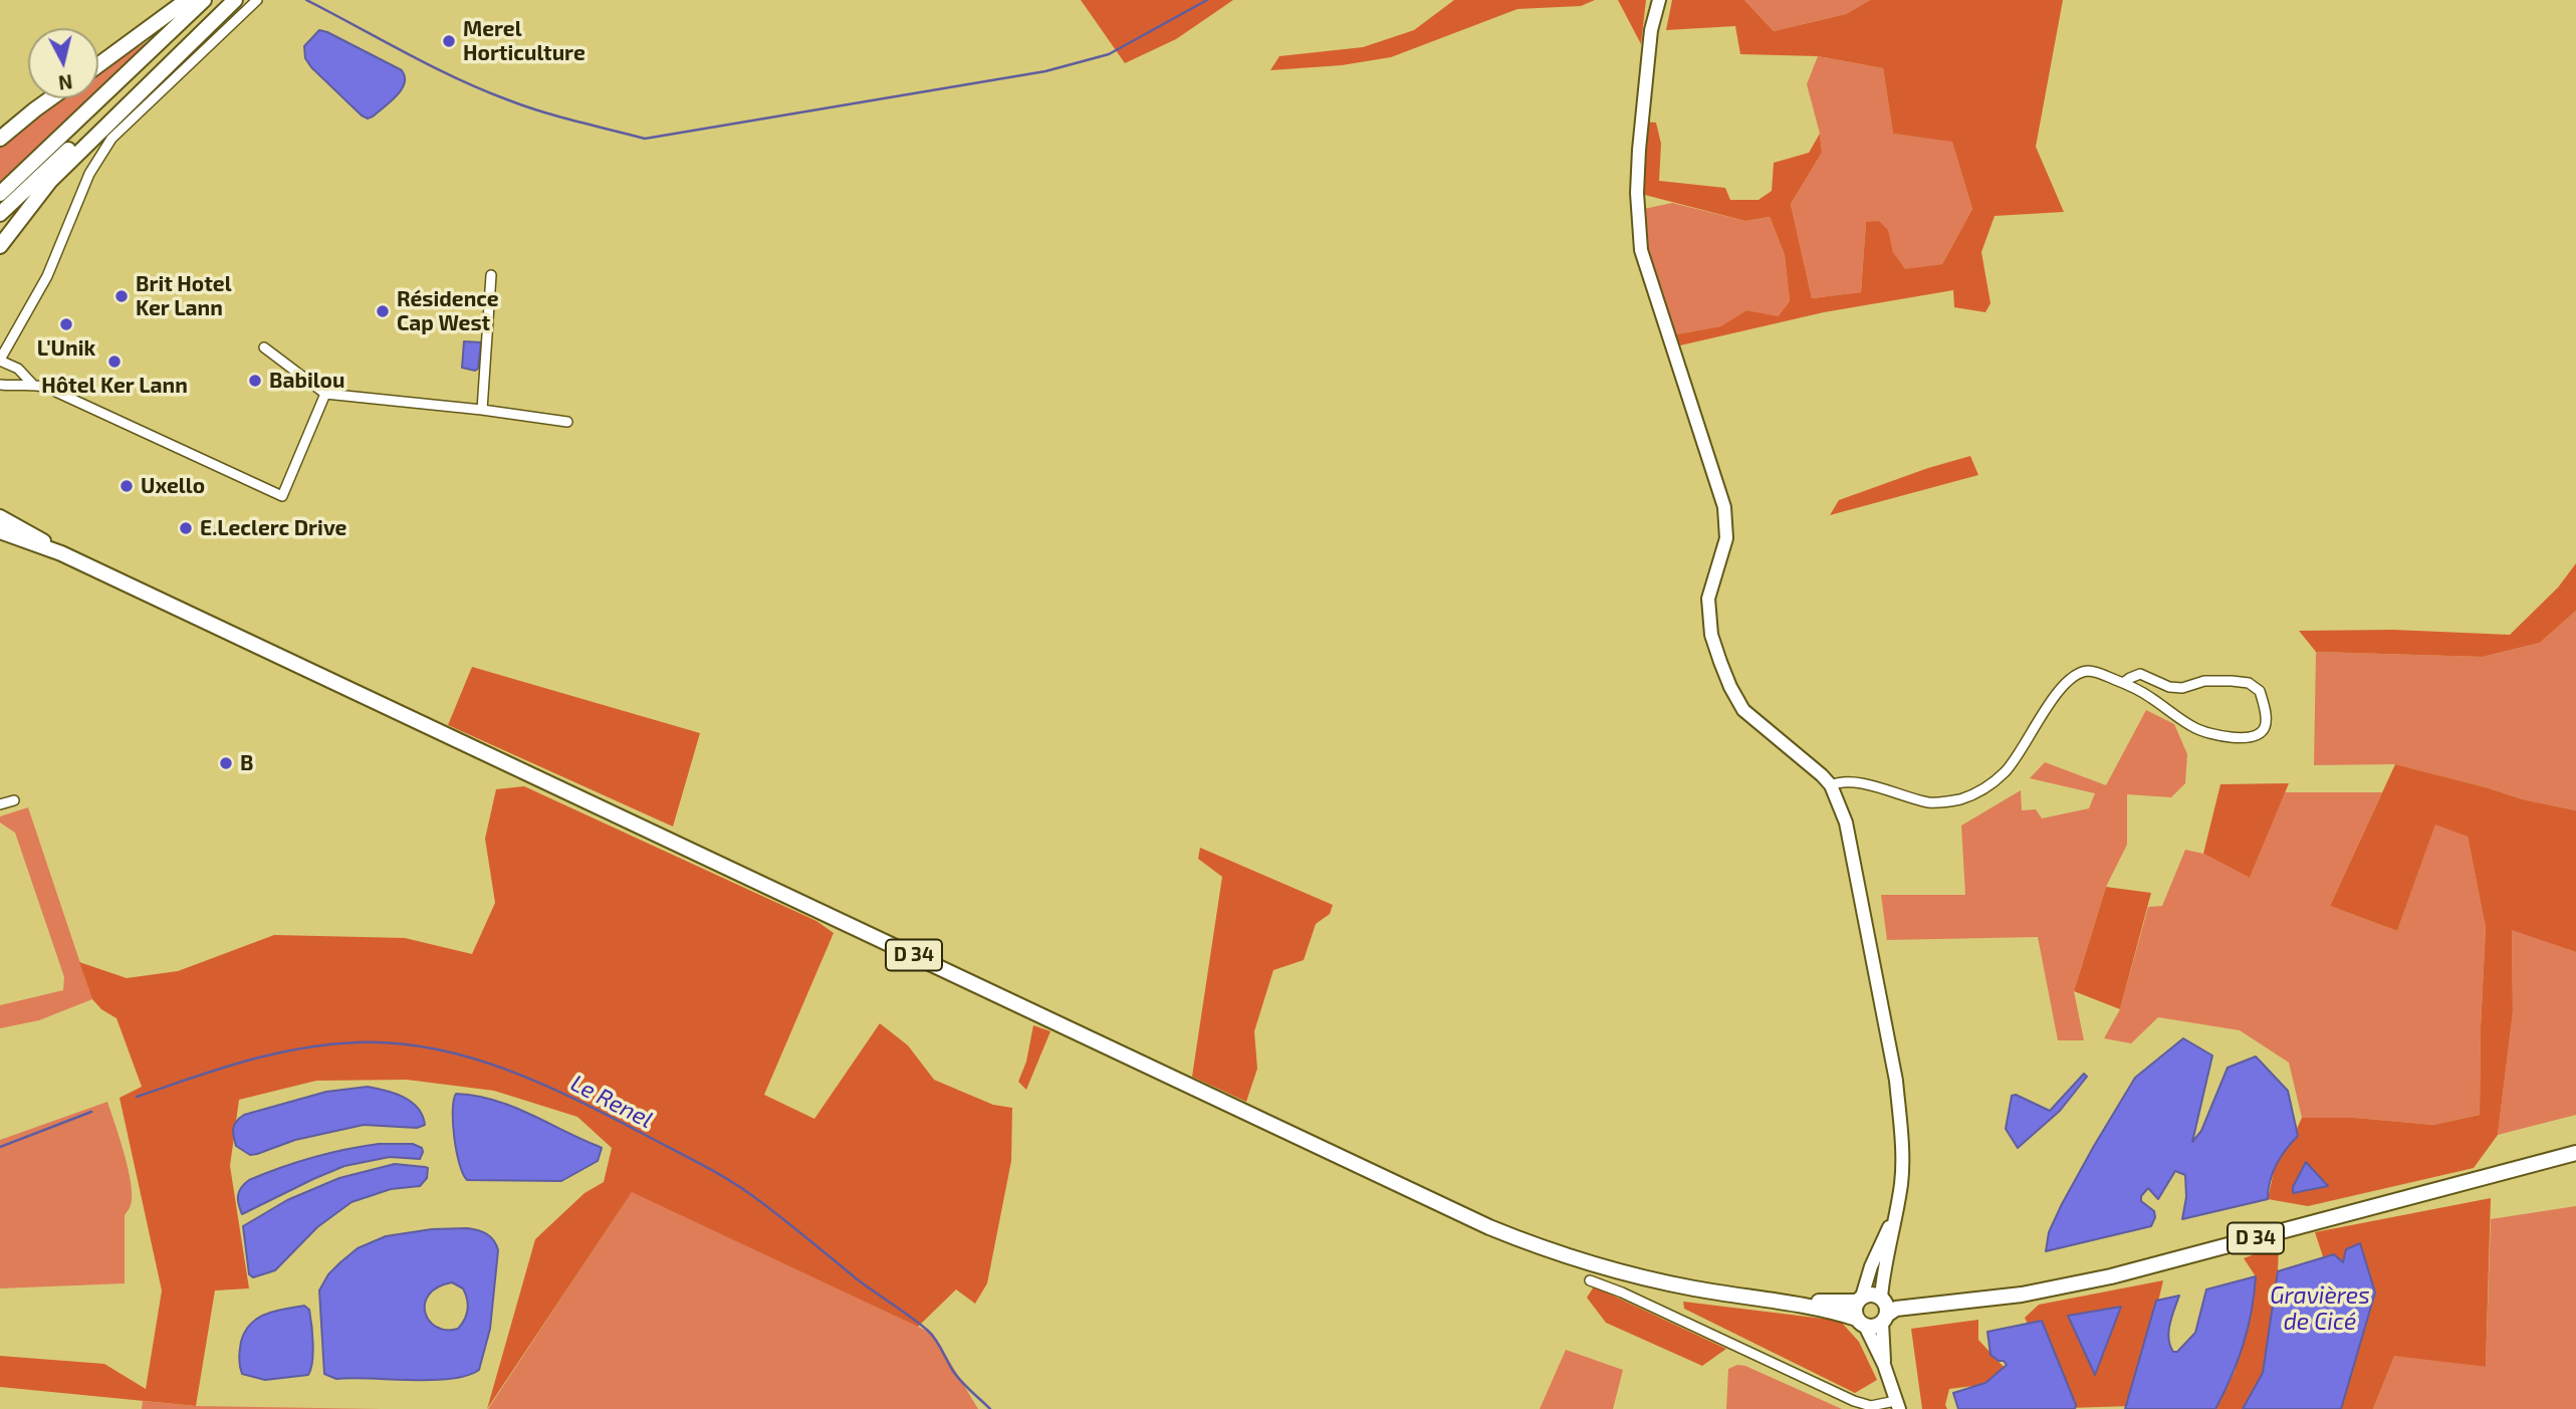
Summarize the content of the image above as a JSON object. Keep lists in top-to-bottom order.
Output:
{
  "streets": {
    "main road": ["D 34"]
  },
  "water": ["Le Renel", "Gravières de Cicé"],
  "places": [
    "Merel Horticulture",
    "Brit Hotel Ker Lann",
    "Résidence Cap West",
    "L'Unik",
    "Hôtel Ker Lann",
    "Babilou",
    "Uxello",
    "E.Leclerc Drive",
    "B"
  ],
  "north": "bottom"
}
